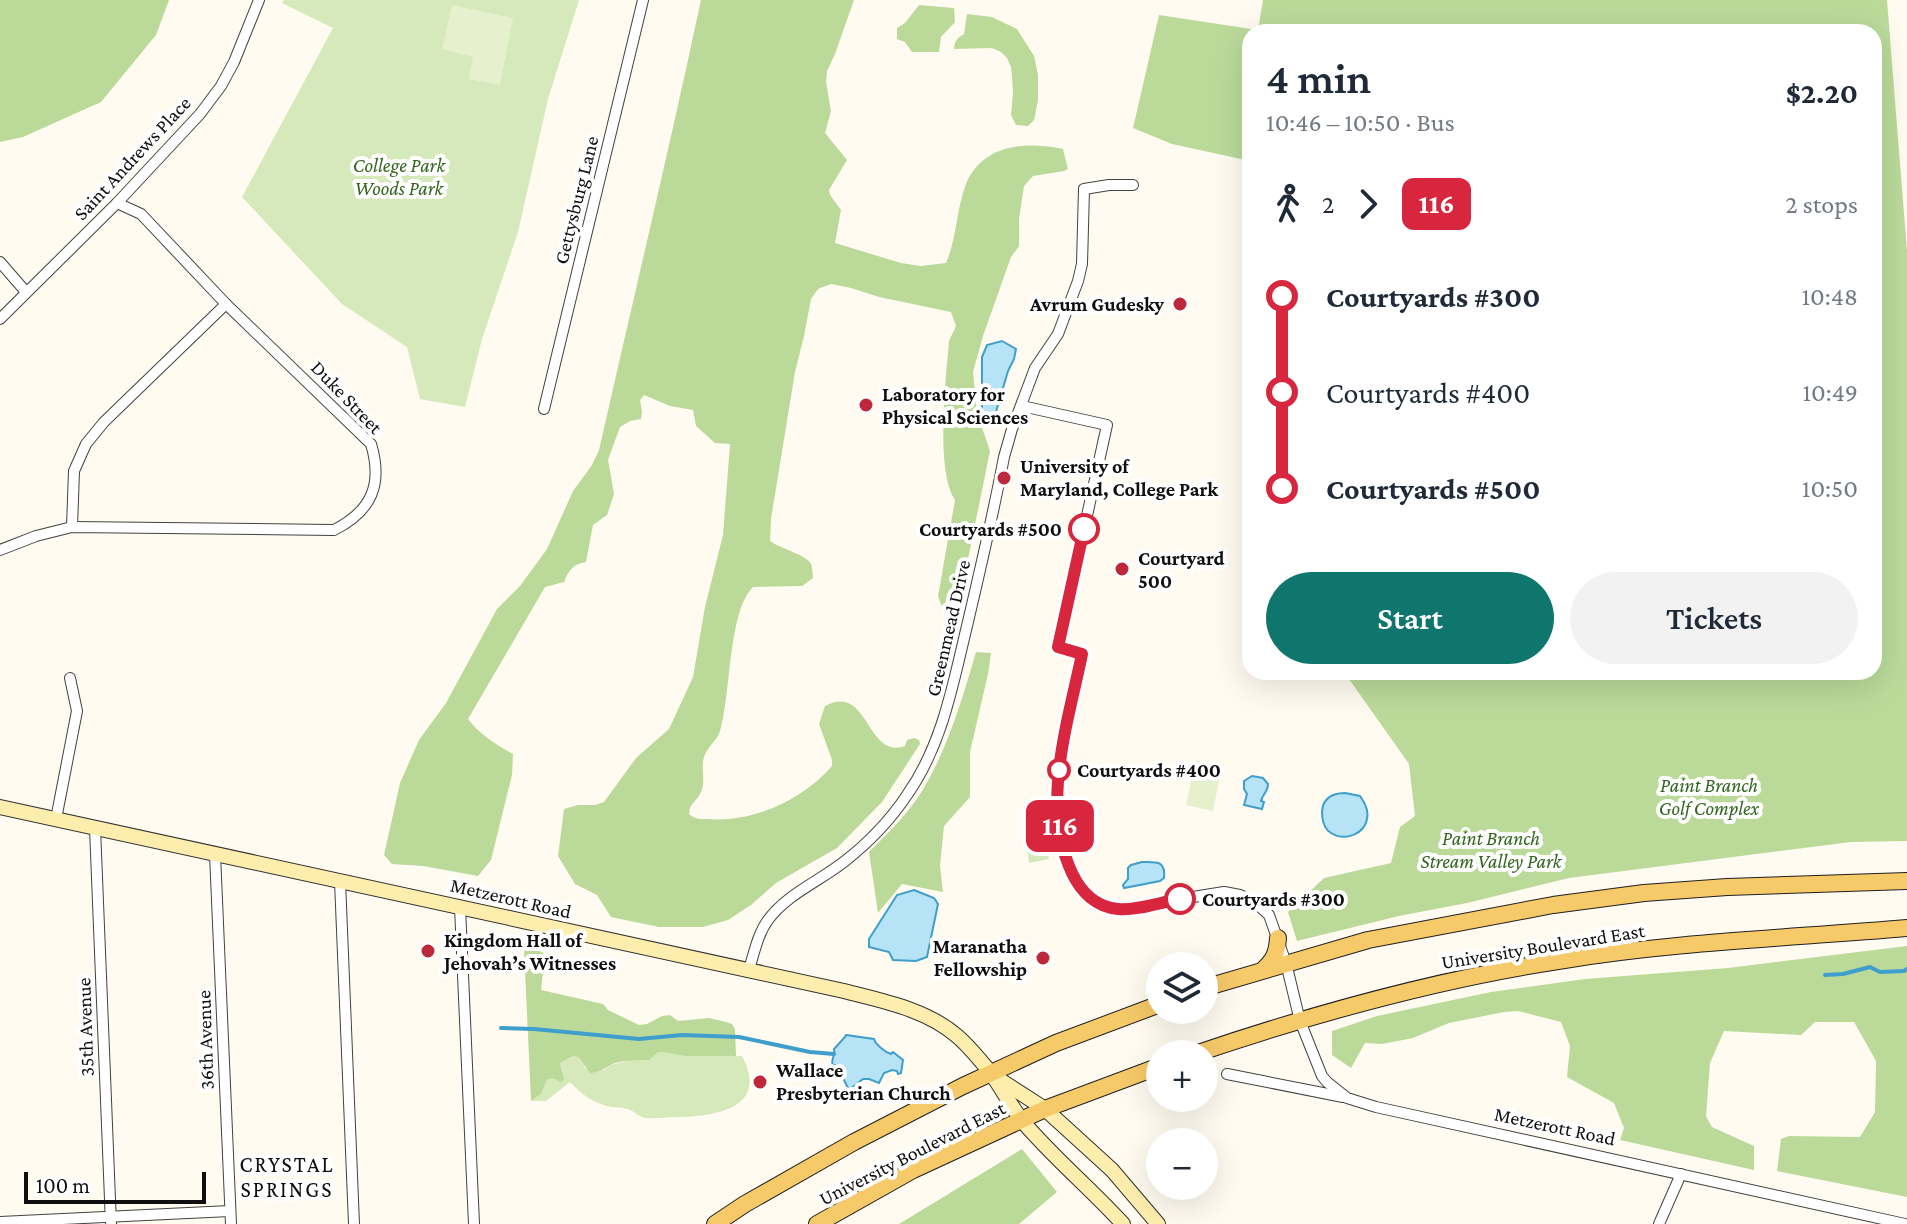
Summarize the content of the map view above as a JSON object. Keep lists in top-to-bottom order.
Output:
{
  "streets": {
    "main road": ["University Boulevard East"],
    "street": [
      "Saint Andrews Place",
      "Gettysburg Lane",
      "Duke Street",
      "Greenmead Drive",
      "Metzerott Road",
      "35th Avenue",
      "36th Avenue"
    ]
  },
  "crossings": [
    ["Saint Andrews Place", "Duke Street"],
    ["Greenmead Drive", "Metzerott Road"],
    ["Metzerott Road", "University Boulevard East"],
    ["Metzerott Road", "35th Avenue"],
    ["Metzerott Road", "36th Avenue"]
  ],
  "districts": ["CRYSTAL SPRINGS"],
  "parks": ["College Park Woods Park", "Paint Branch Golf Complex", "Paint Branch Stream Valley Park"],
  "places": [
    "Avrum Gudesky",
    "Laboratory for Physical Sciences",
    "University of Maryland, College Park",
    "Courtyards #500",
    "Courtyard 500",
    "Courtyards #400",
    "Courtyards #300",
    "Kingdom Hall of Jehovah’s Witnesses",
    "Maranatha Fellowship",
    "Wallace Presbyterian Church"
  ],
  "lines": ["bus line 116"],
  "scale_bar": "100 m",
  "page": {
    "on_map": "116",
    "heading": ["4 min", "10:46 – 10:50 · Bus", "$2.20"],
    "legs": ["2", "116", "2 stops"],
    "list": [
      {
        "name": "Courtyards #300",
        "value": "10:48"
      },
      {
        "name": "Courtyards #400",
        "value": "10:49"
      },
      {
        "name": "Courtyards #500",
        "value": "10:50"
      }
    ],
    "buttons": ["Start", "Tickets"],
    "map_buttons": ["+", "−"],
    "scale": "100 m"
  }
}
